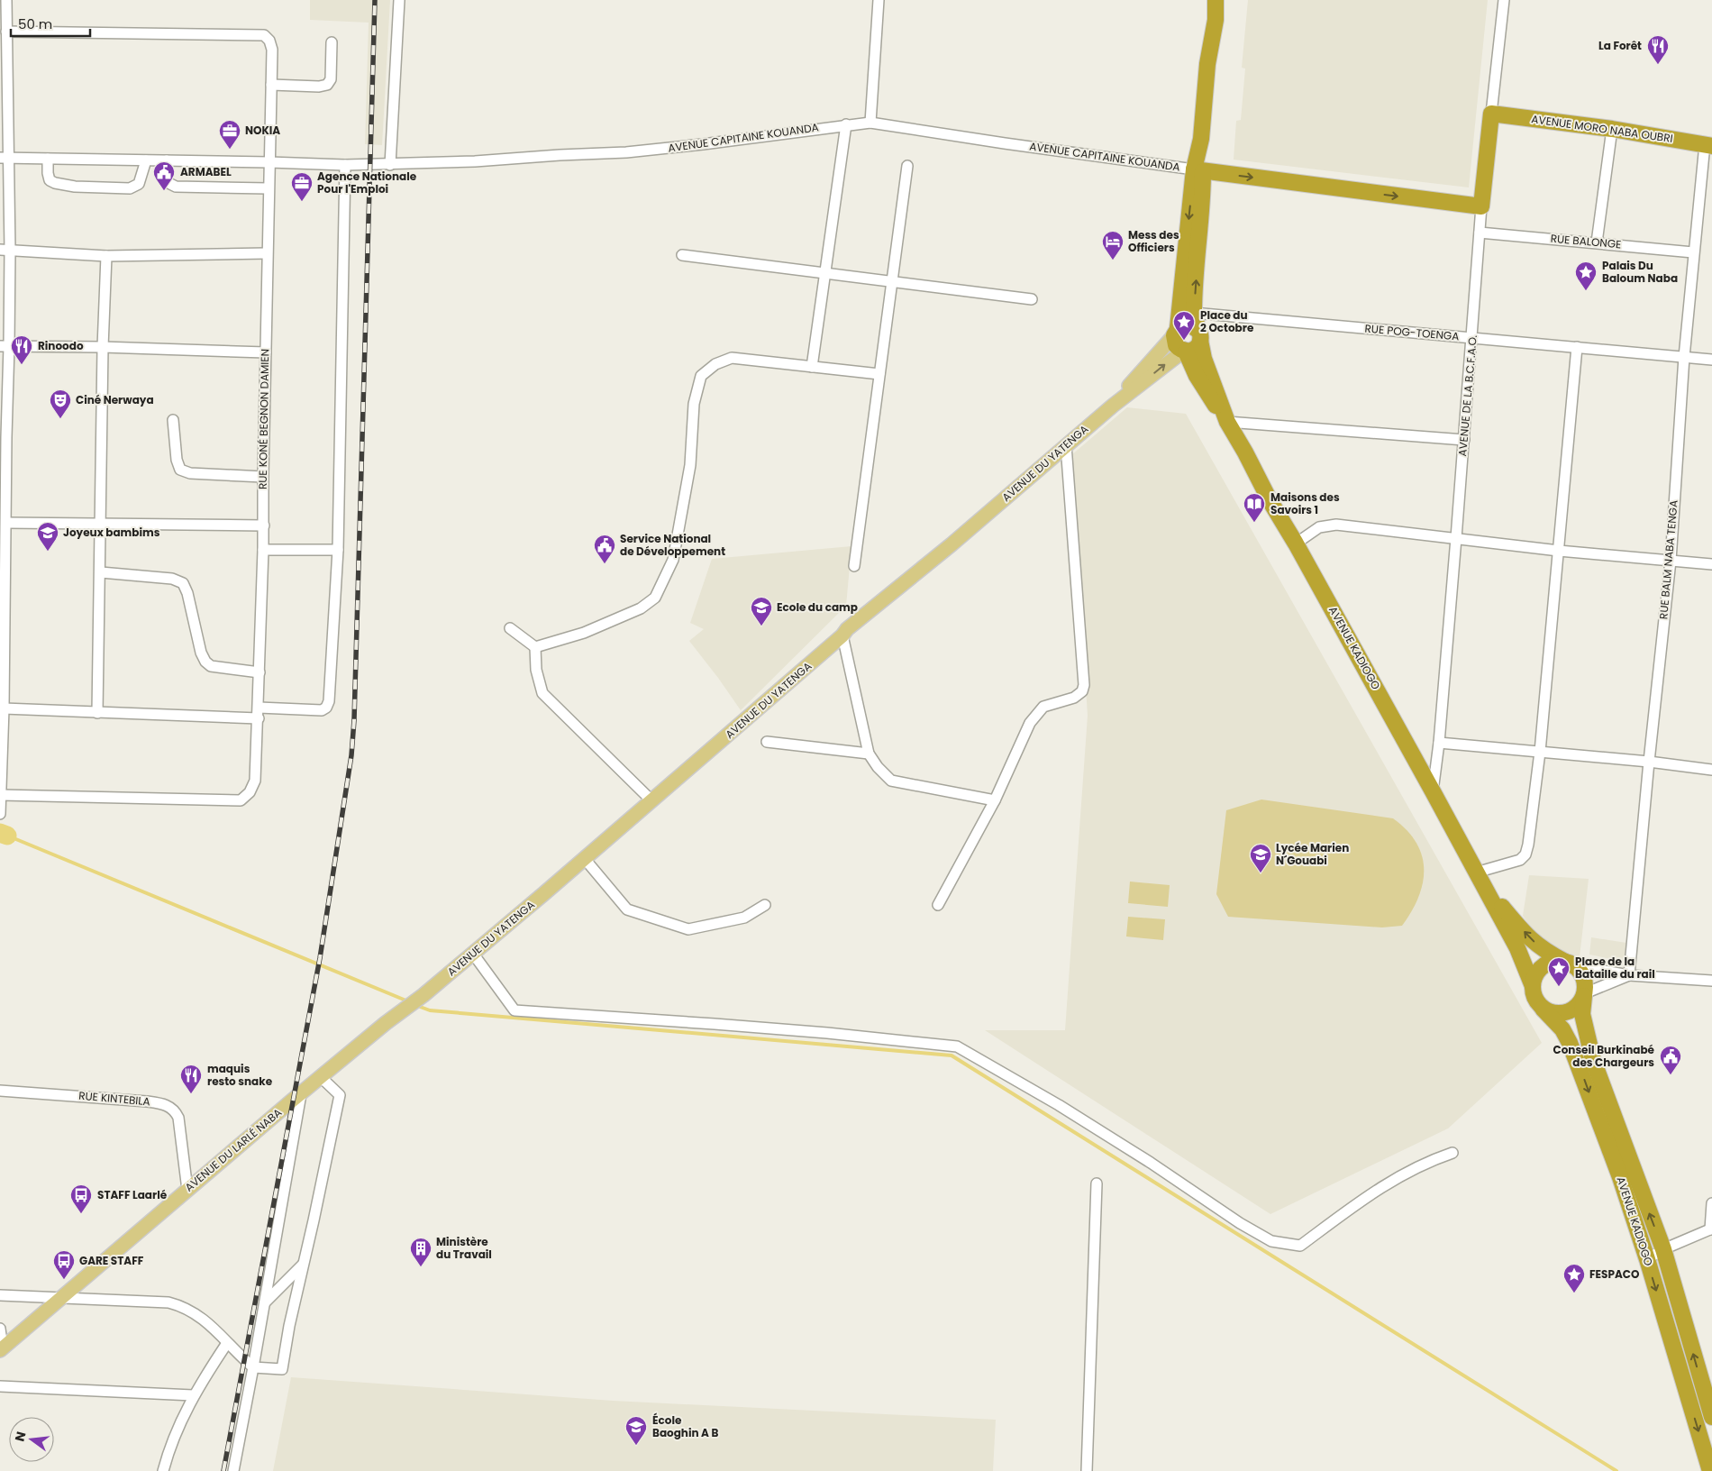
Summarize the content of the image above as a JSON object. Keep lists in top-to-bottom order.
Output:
{
  "streets": {
    "highway": [
      "AVENUE MORO NABA OUBRI",
      "AVENUE CAPITAINE KOUANDA",
      "AVENUE DE LA B.C.F.A.O.",
      "AVENUE KADIOGO"
    ],
    "main road": ["AVENUE DU YATENGA", "AVENUE DU LARLÉ NABA"],
    "street": [
      "RUE BALONGE",
      "RUE POG-TOENGA",
      "RUE KONÉ BEGNON DAMIEN",
      "RUE BALM NABA TENGA",
      "RUE KINTEBILA"
    ]
  },
  "crossings": [
    ["AVENUE MORO NABA OUBRI", "AVENUE DE LA B.C.F.A.O."],
    ["AVENUE MORO NABA OUBRI", "RUE BALM NABA TENGA"],
    ["AVENUE CAPITAINE KOUANDA", "AVENUE DE LA B.C.F.A.O."],
    ["AVENUE CAPITAINE KOUANDA", "RUE KONÉ BEGNON DAMIEN"],
    ["RUE BALONGE", "AVENUE DE LA B.C.F.A.O."],
    ["RUE BALONGE", "RUE BALM NABA TENGA"],
    ["RUE POG-TOENGA", "AVENUE DE LA B.C.F.A.O."],
    ["RUE POG-TOENGA", "RUE BALM NABA TENGA"],
    ["AVENUE DE LA B.C.F.A.O.", "AVENUE KADIOGO"],
    ["AVENUE DU YATENGA", "AVENUE KADIOGO"],
    ["AVENUE DU YATENGA", "AVENUE DU LARLÉ NABA"],
    ["RUE KINTEBILA", "AVENUE DU LARLÉ NABA"]
  ],
  "places": {
    "restaurant": ["La Forêt", "Rinoodo", "maquis resto snake"],
    "office": ["NOKIA", "Agence Nationale Pour l'Emploi"],
    "public building": ["ARMABEL", "Service National de Développement", "Conseil Burkinabé des Chargeurs"],
    "hotel": ["Mess des Officiers"],
    "place": [
      "Palais Du Baloum Naba",
      "Place du 2 Octobre",
      "Place de la Bataille du rail",
      "FESPACO"
    ],
    "theatre": ["Ciné Nerwaya"],
    "library": ["Maisons des Savoirs 1"],
    "school or university": [
      "Joyeux bambims",
      "Ecole du camp",
      "Lycée Marien N´Gouabi",
      "École Baoghin A B"
    ],
    "bus stop": ["STAFF Laarlé", "GARE STAFF"],
    "building": ["Ministère du Travail"]
  },
  "scale_bar": "50 m",
  "north": "left"
}
